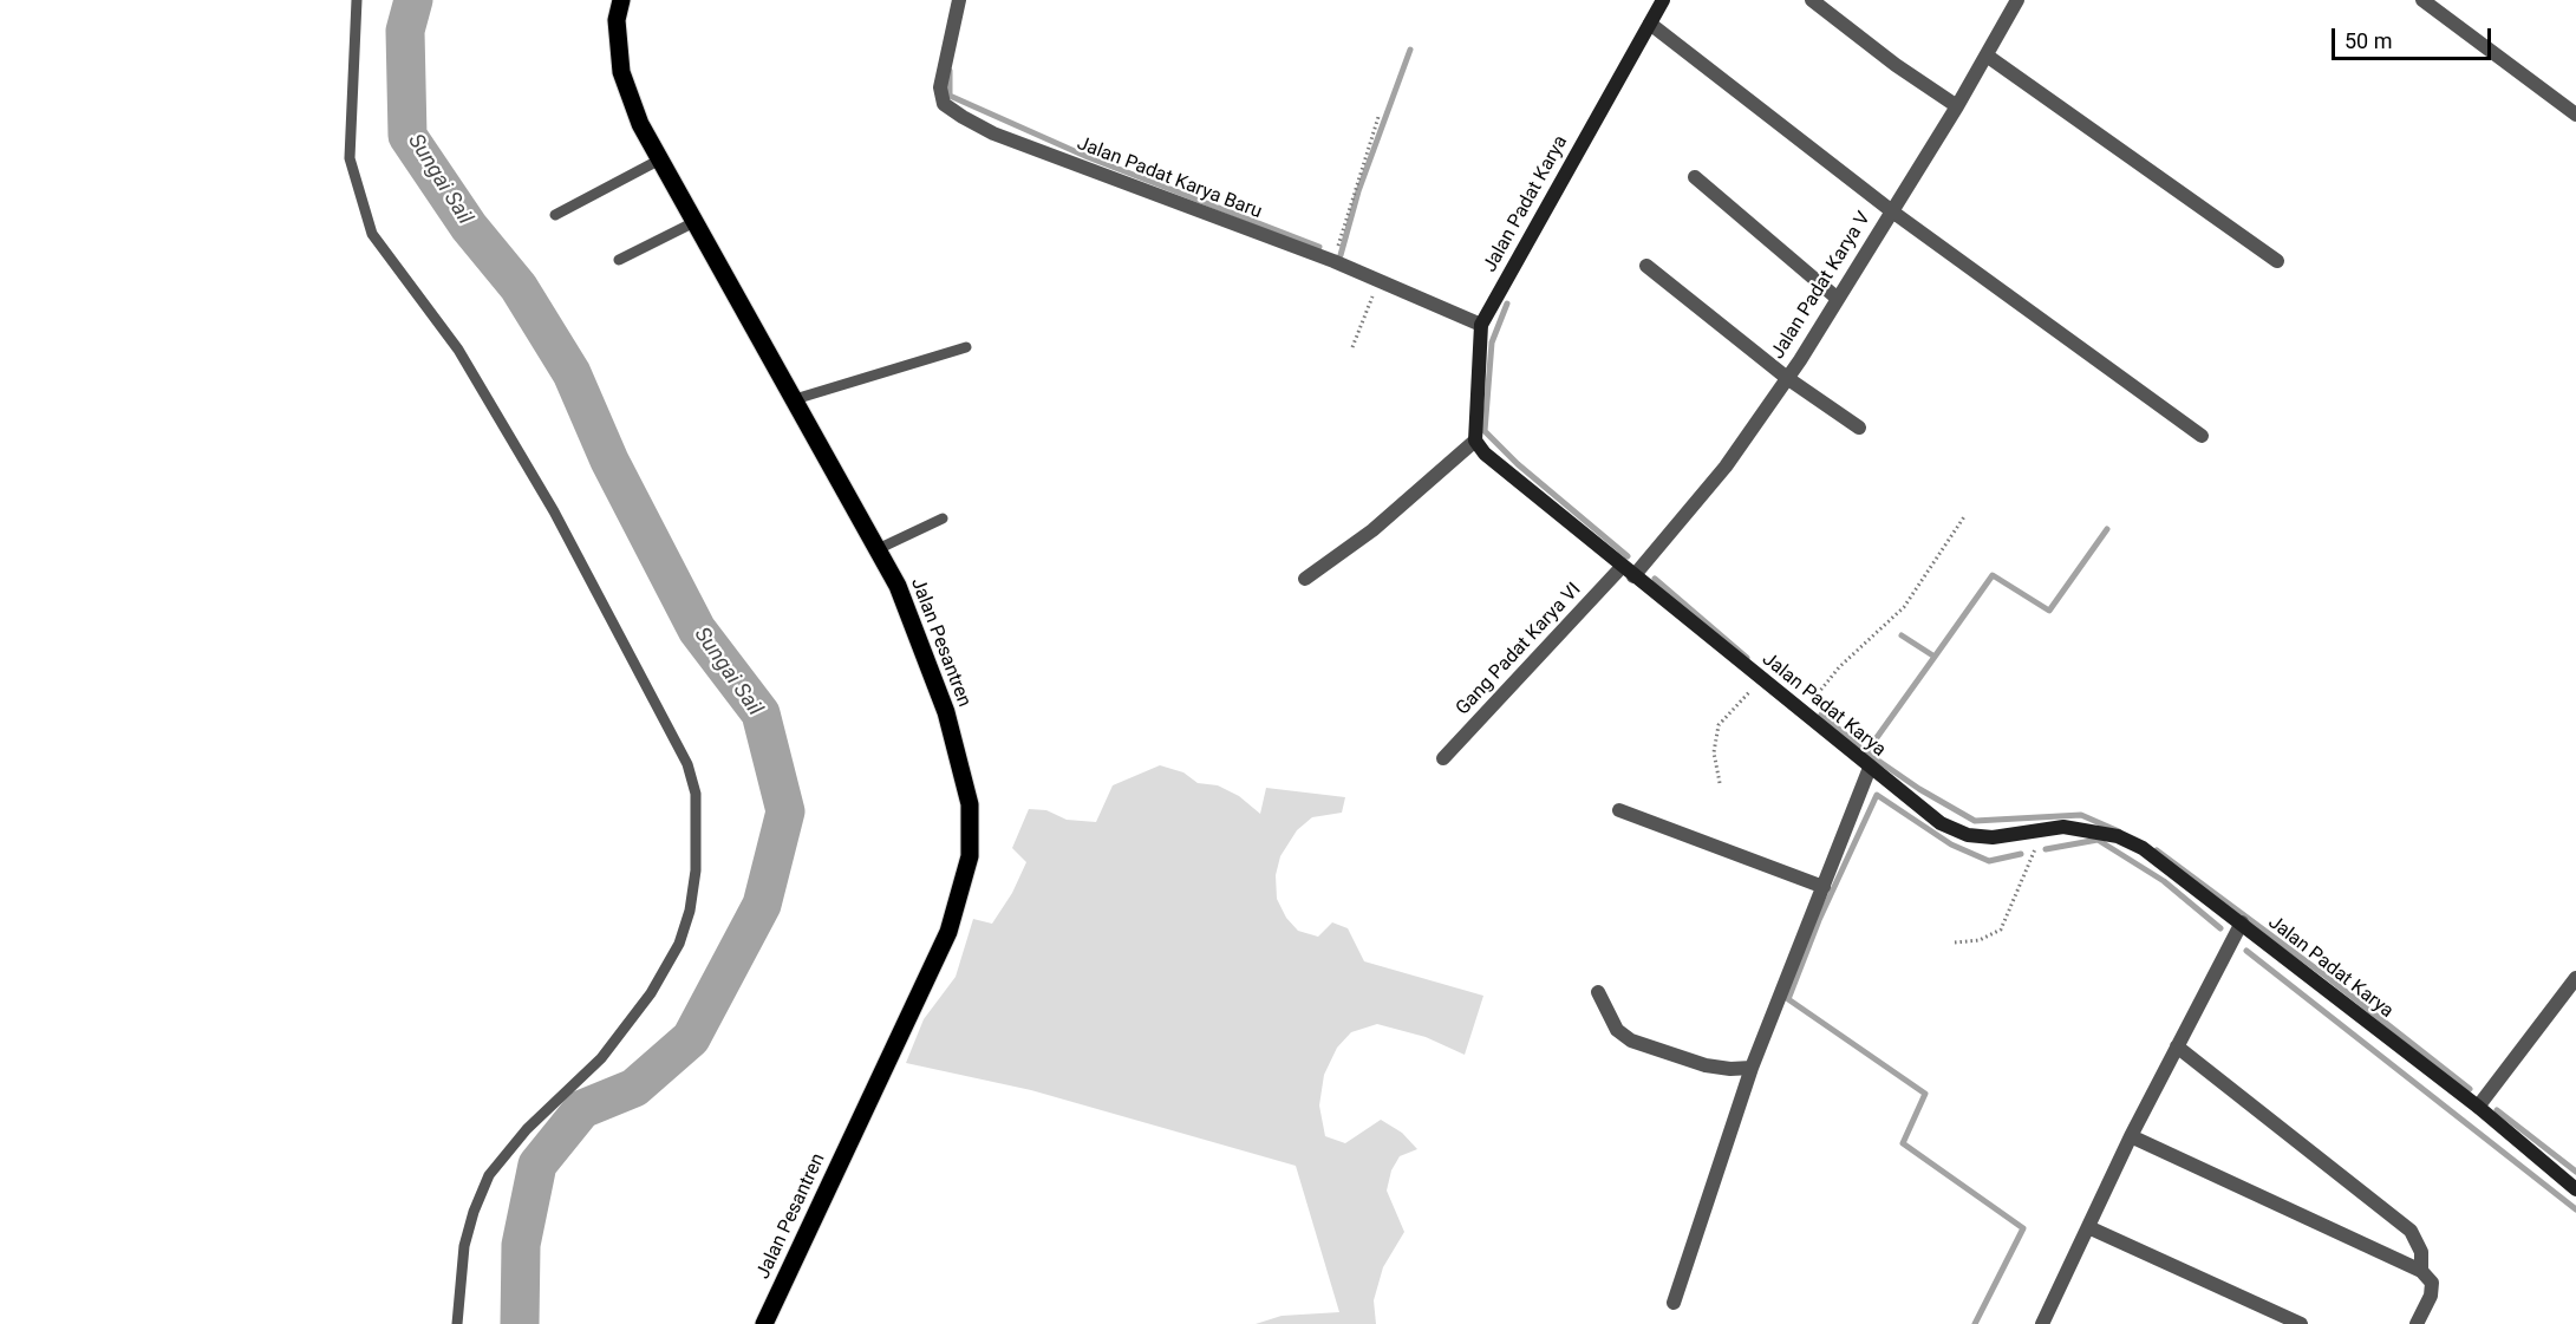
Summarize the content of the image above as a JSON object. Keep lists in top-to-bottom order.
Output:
{
  "streets": {
    "main road": ["Jalan Pesantren"],
    "street": [
      "Jalan Padat Karya Baru",
      "Jalan Padat Karya",
      "Jalan Padat Karya V",
      "Gang Padat Karya VI"
    ]
  },
  "crossings": [
    ["Jalan Padat Karya Baru", "Jalan Padat Karya"],
    ["Jalan Padat Karya", "Jalan Padat Karya V"],
    ["Jalan Padat Karya", "Gang Padat Karya VI"],
    ["Jalan Padat Karya V", "Gang Padat Karya VI"]
  ],
  "water": ["Sungai Sail"],
  "scale_bar": "50 m"
}
